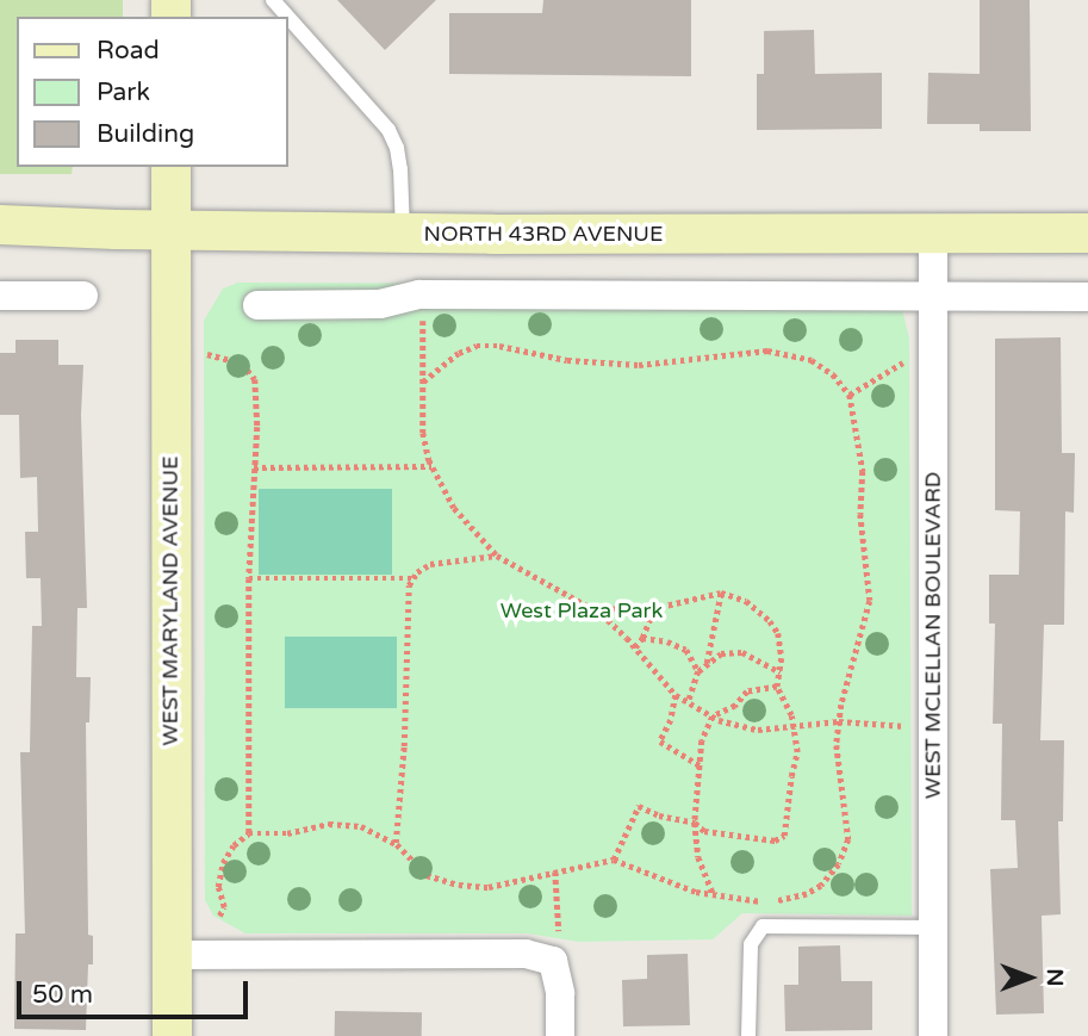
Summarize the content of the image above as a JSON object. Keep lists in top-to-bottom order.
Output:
{
  "streets": {
    "main road": ["NORTH 43RD AVENUE", "WEST MARYLAND AVENUE"],
    "street": ["WEST MCLELLAN BOULEVARD"]
  },
  "crossings": [
    ["NORTH 43RD AVENUE", "WEST MARYLAND AVENUE"],
    ["NORTH 43RD AVENUE", "WEST MCLELLAN BOULEVARD"]
  ],
  "parks": ["West Plaza Park"],
  "legend": ["Road", "Park", "Building"],
  "scale_bar": "50 m",
  "north": "right"
}
